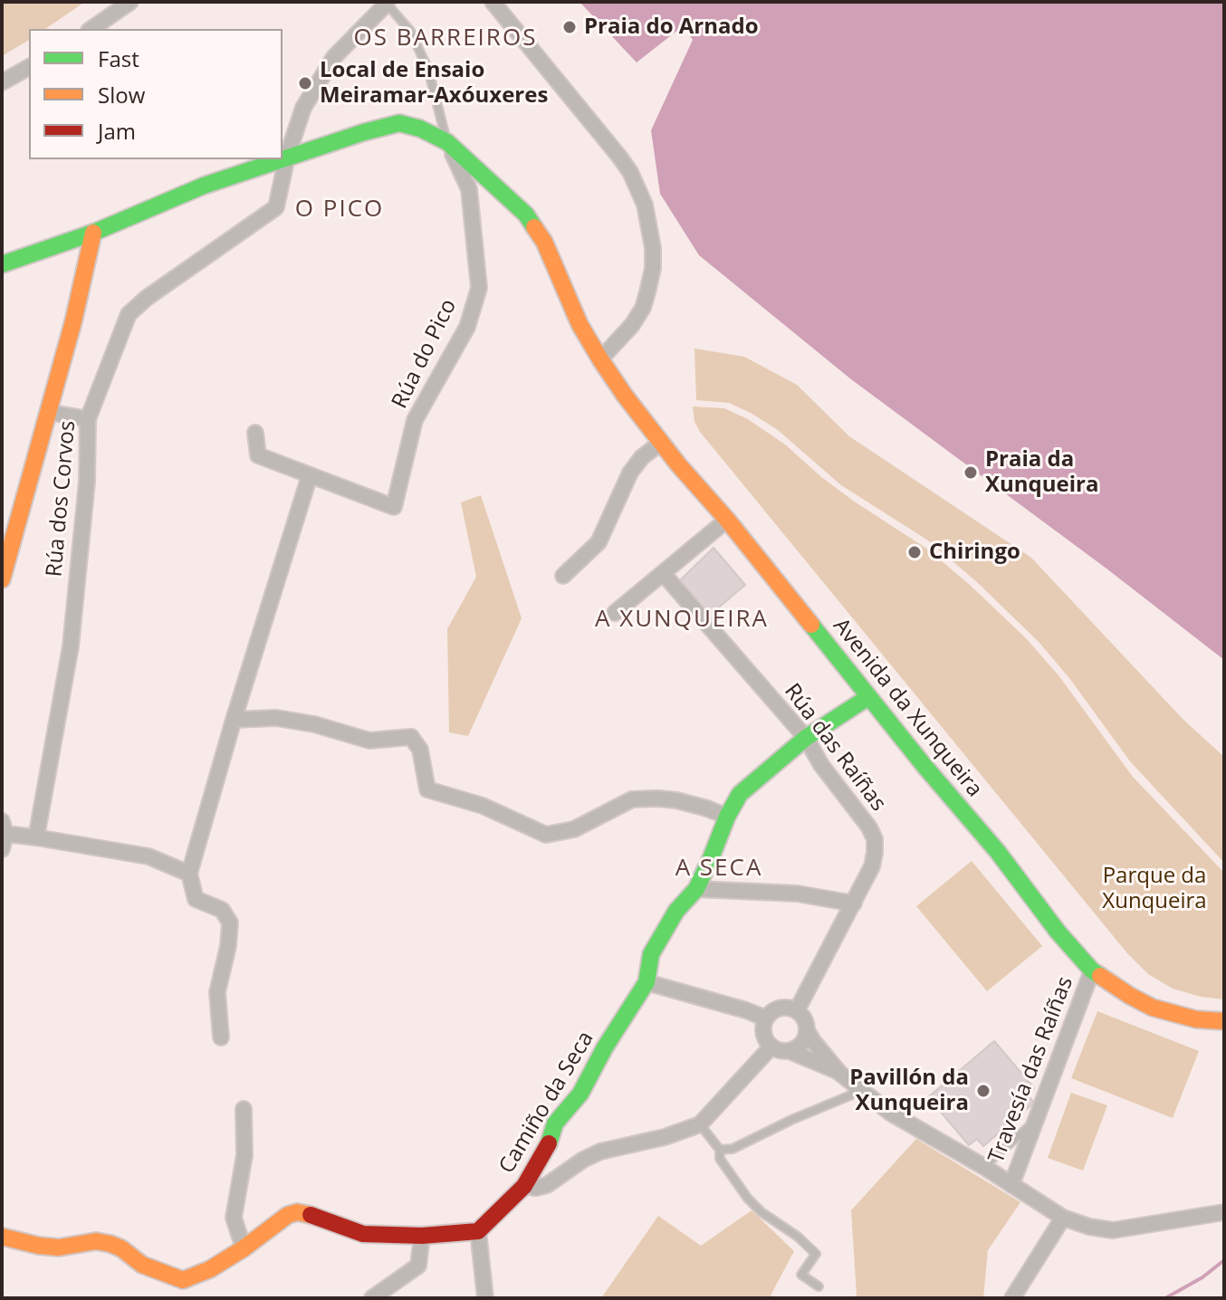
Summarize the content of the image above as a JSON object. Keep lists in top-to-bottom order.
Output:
{
  "streets": {
    "main road": ["Avenida da Xunqueira", "Camiño da Seca"],
    "street": [
      "Rúa do Pico",
      "Rúa dos Corvos",
      "Rúa das Raíñas",
      "Travesía das Raíñas"
    ]
  },
  "crossings": [
    ["Rúa do Pico", "Avenida da Xunqueira"],
    ["Rúa dos Corvos", "Avenida da Xunqueira"],
    ["Avenida da Xunqueira", "Travesía das Raíñas"],
    ["Avenida da Xunqueira", "Camiño da Seca"],
    ["Rúa das Raíñas", "Camiño da Seca"]
  ],
  "districts": [
    "OS BARREIROS",
    "O PICO",
    "A XUNQUEIRA",
    "A SECA"
  ],
  "parks": ["Parque da Xunqueira"],
  "places": [
    "Praia do Arnado",
    "Local de Ensaio Meiramar-Axóuxeres",
    "Praia da Xunqueira",
    "Chiringo",
    "Pavillón da Xunqueira"
  ],
  "legend": ["Fast", "Slow", "Jam"]
}
